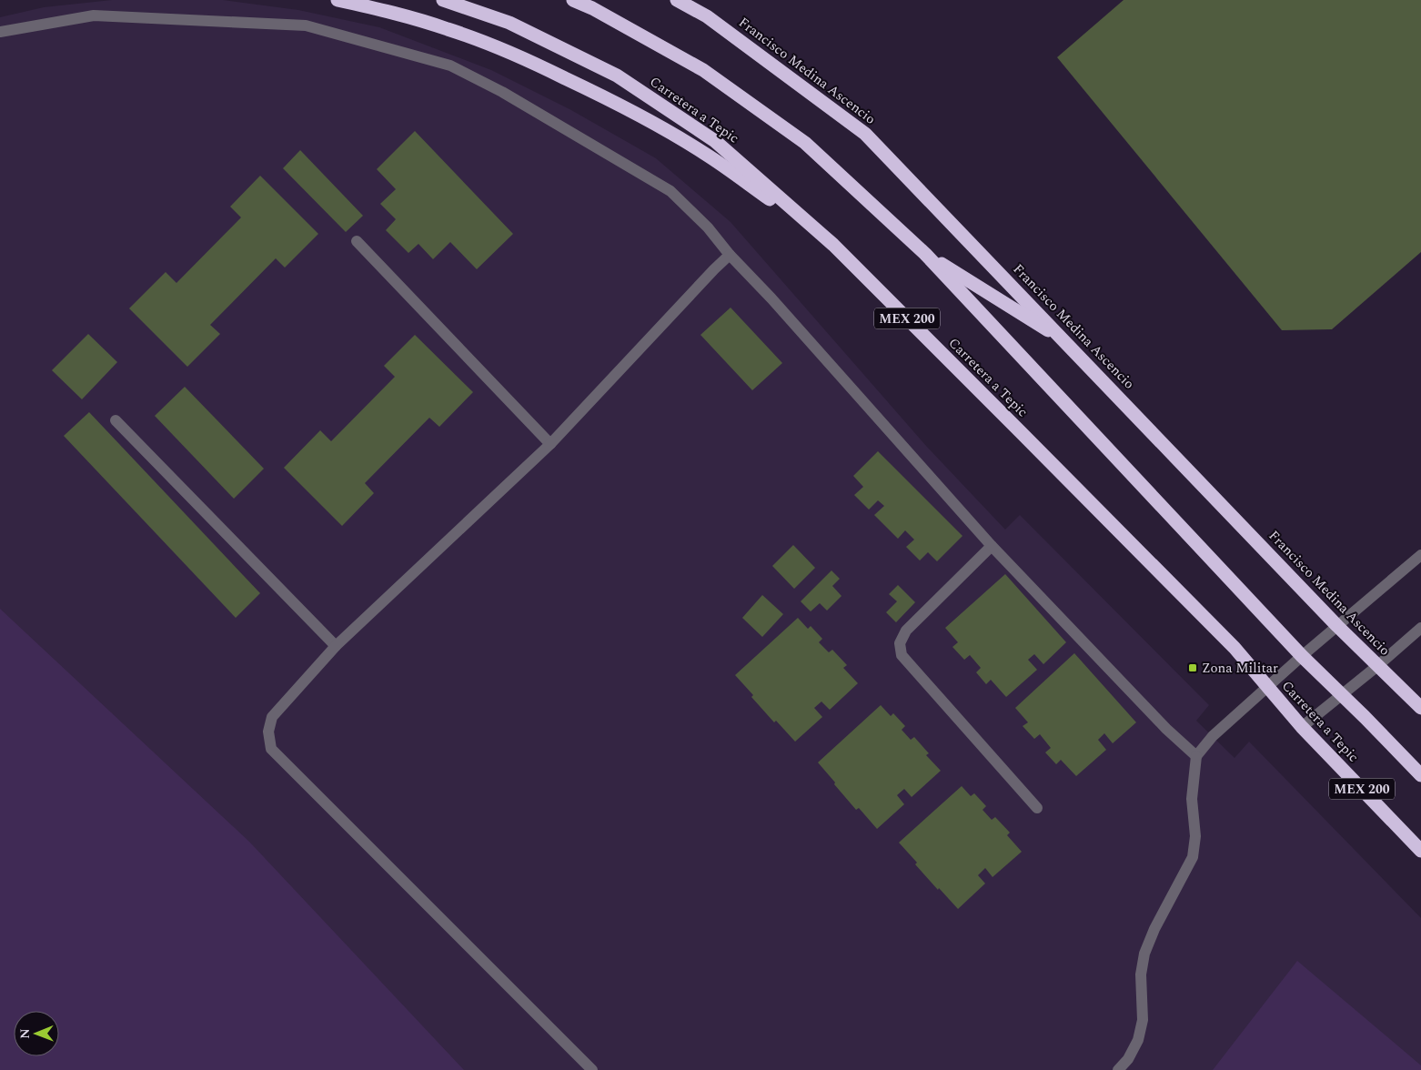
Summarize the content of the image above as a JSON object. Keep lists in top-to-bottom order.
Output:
{
  "streets": {
    "highway": ["Francisco Medina Ascencio", "Carretera a Tepic", "MEX 200"]
  },
  "places": {
    "transit": ["Zona Militar"]
  },
  "north": "left"
}
